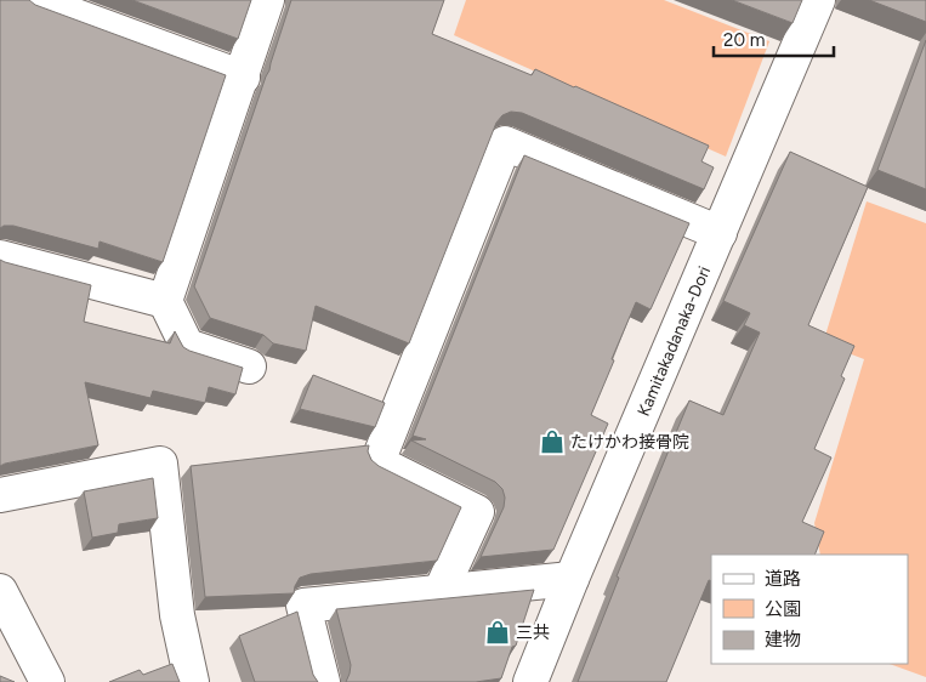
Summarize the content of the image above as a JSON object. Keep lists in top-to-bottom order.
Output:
{
  "streets": {
    "street": ["Kamitakadanaka-Dori"]
  },
  "places": {
    "shop": ["たけかわ接骨院", "三共"]
  },
  "legend": ["道路", "公園", "建物"],
  "scale_bar": "20 m"
}
